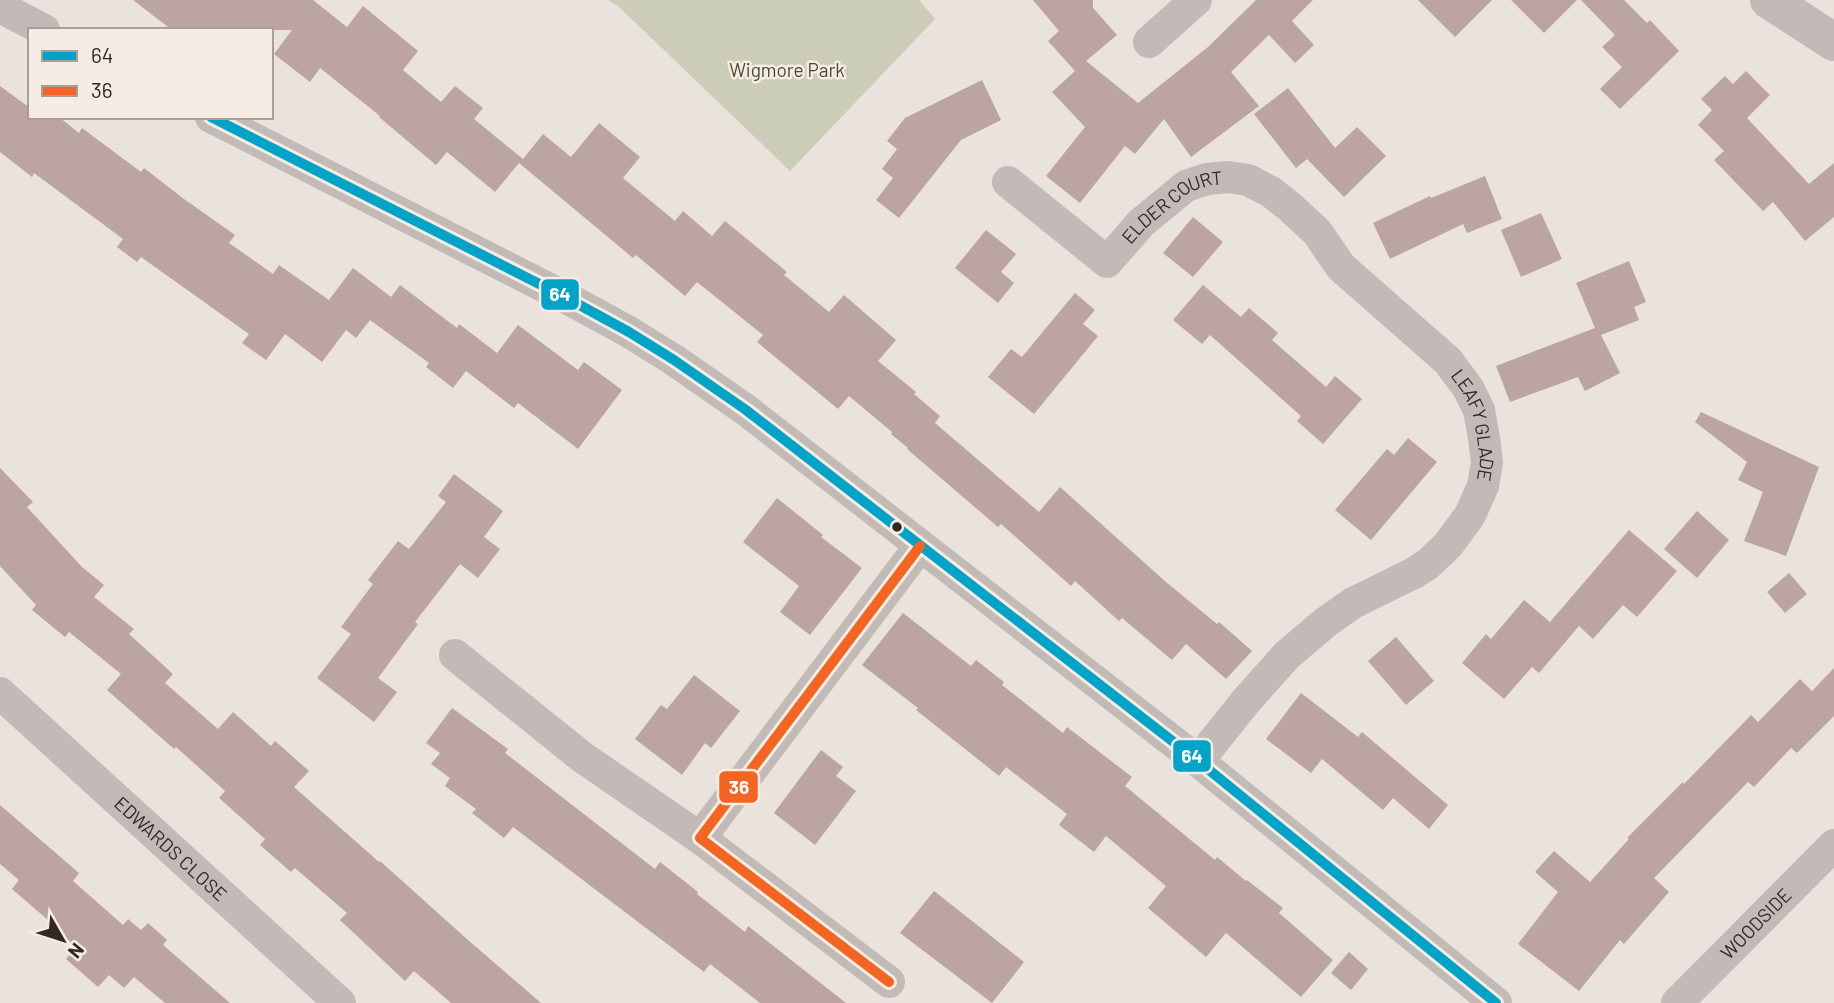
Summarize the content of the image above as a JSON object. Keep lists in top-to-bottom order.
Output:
{
  "streets": {
    "street": [
      "ELDER COURT",
      "LEAFY GLADE",
      "EDWARDS CLOSE",
      "WOODSIDE"
    ]
  },
  "crossings": [
    ["ELDER COURT", "LEAFY GLADE"]
  ],
  "parks": ["Wigmore Park"],
  "lines": ["transit line 64", "transit line 36"],
  "legend": ["64", "36"],
  "north": "bottom right"
}
